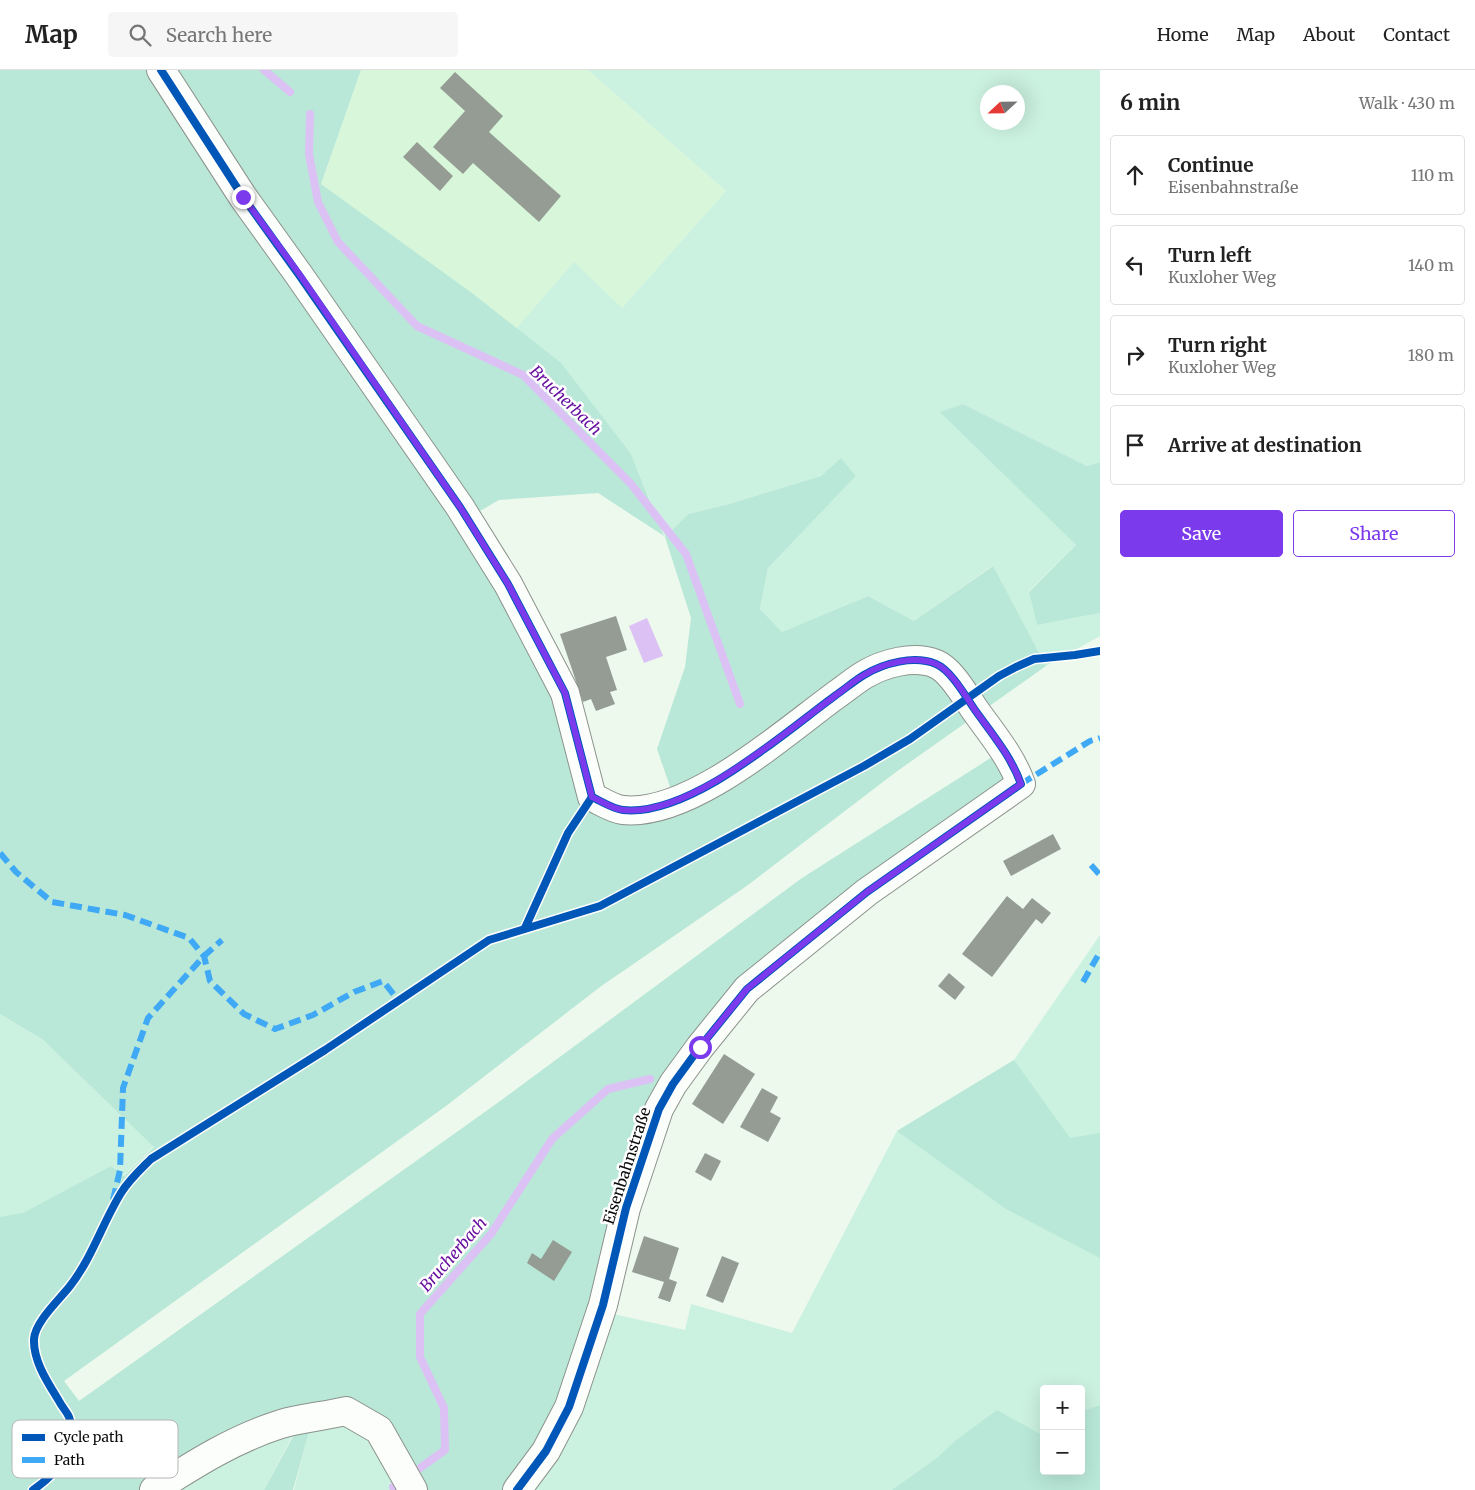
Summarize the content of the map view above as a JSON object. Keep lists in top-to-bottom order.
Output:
{
  "streets": {
    "street": ["Eisenbahnstraße"]
  },
  "water": ["Brucherbach"],
  "legend": ["Cycle path", "Path"],
  "north": "left",
  "page": {
    "header": "Map",
    "search": "Search here",
    "nav": [
      "Home",
      "Map",
      "About",
      "Contact"
    ],
    "heading": ["6 min", "Walk · 430 m"],
    "list": [
      ["Continue", "Eisenbahnstraße", "110 m"],
      ["Turn left", "Kuxloher Weg", "140 m"],
      ["Turn right", "Kuxloher Weg", "180 m"],
      "Arrive at destination"
    ],
    "buttons": ["Save", "Share"],
    "map_buttons": ["+", "−"]
  }
}
